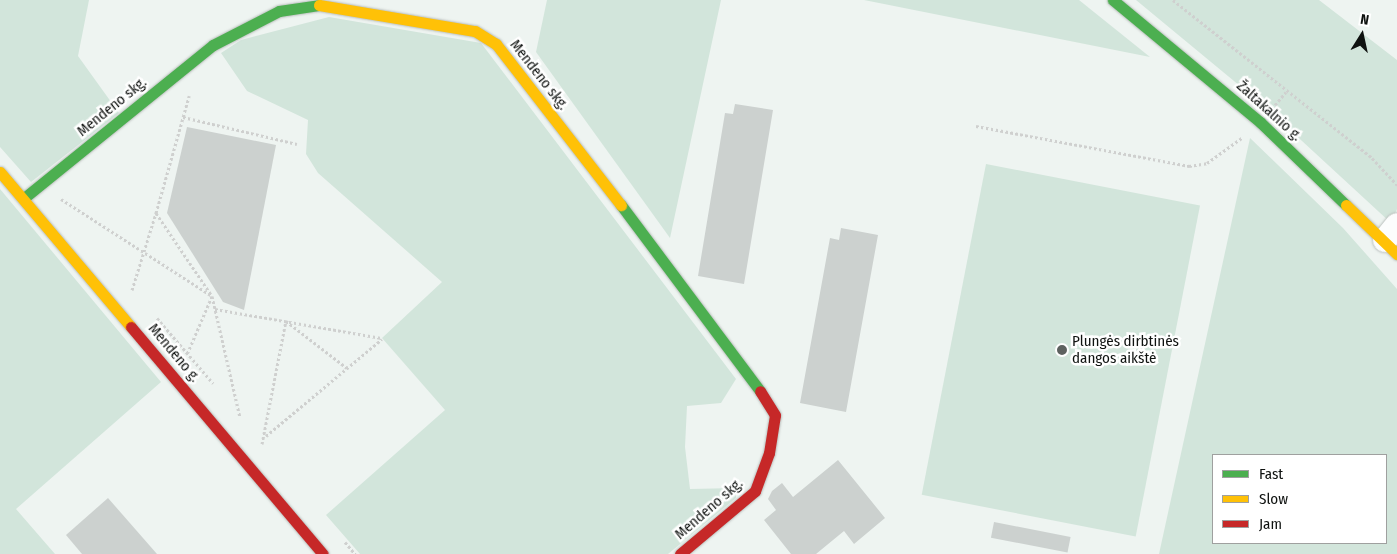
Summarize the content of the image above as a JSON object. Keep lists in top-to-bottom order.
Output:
{
  "streets": {
    "street": ["Mendeno skg.", "Žaltakalnio g.", "Mendeno g."]
  },
  "crossings": [
    ["Mendeno skg.", "Mendeno g."]
  ],
  "places": ["Plungės dirbtinės dangos aikštė"],
  "legend": ["Fast", "Slow", "Jam"],
  "north": "top"
}
